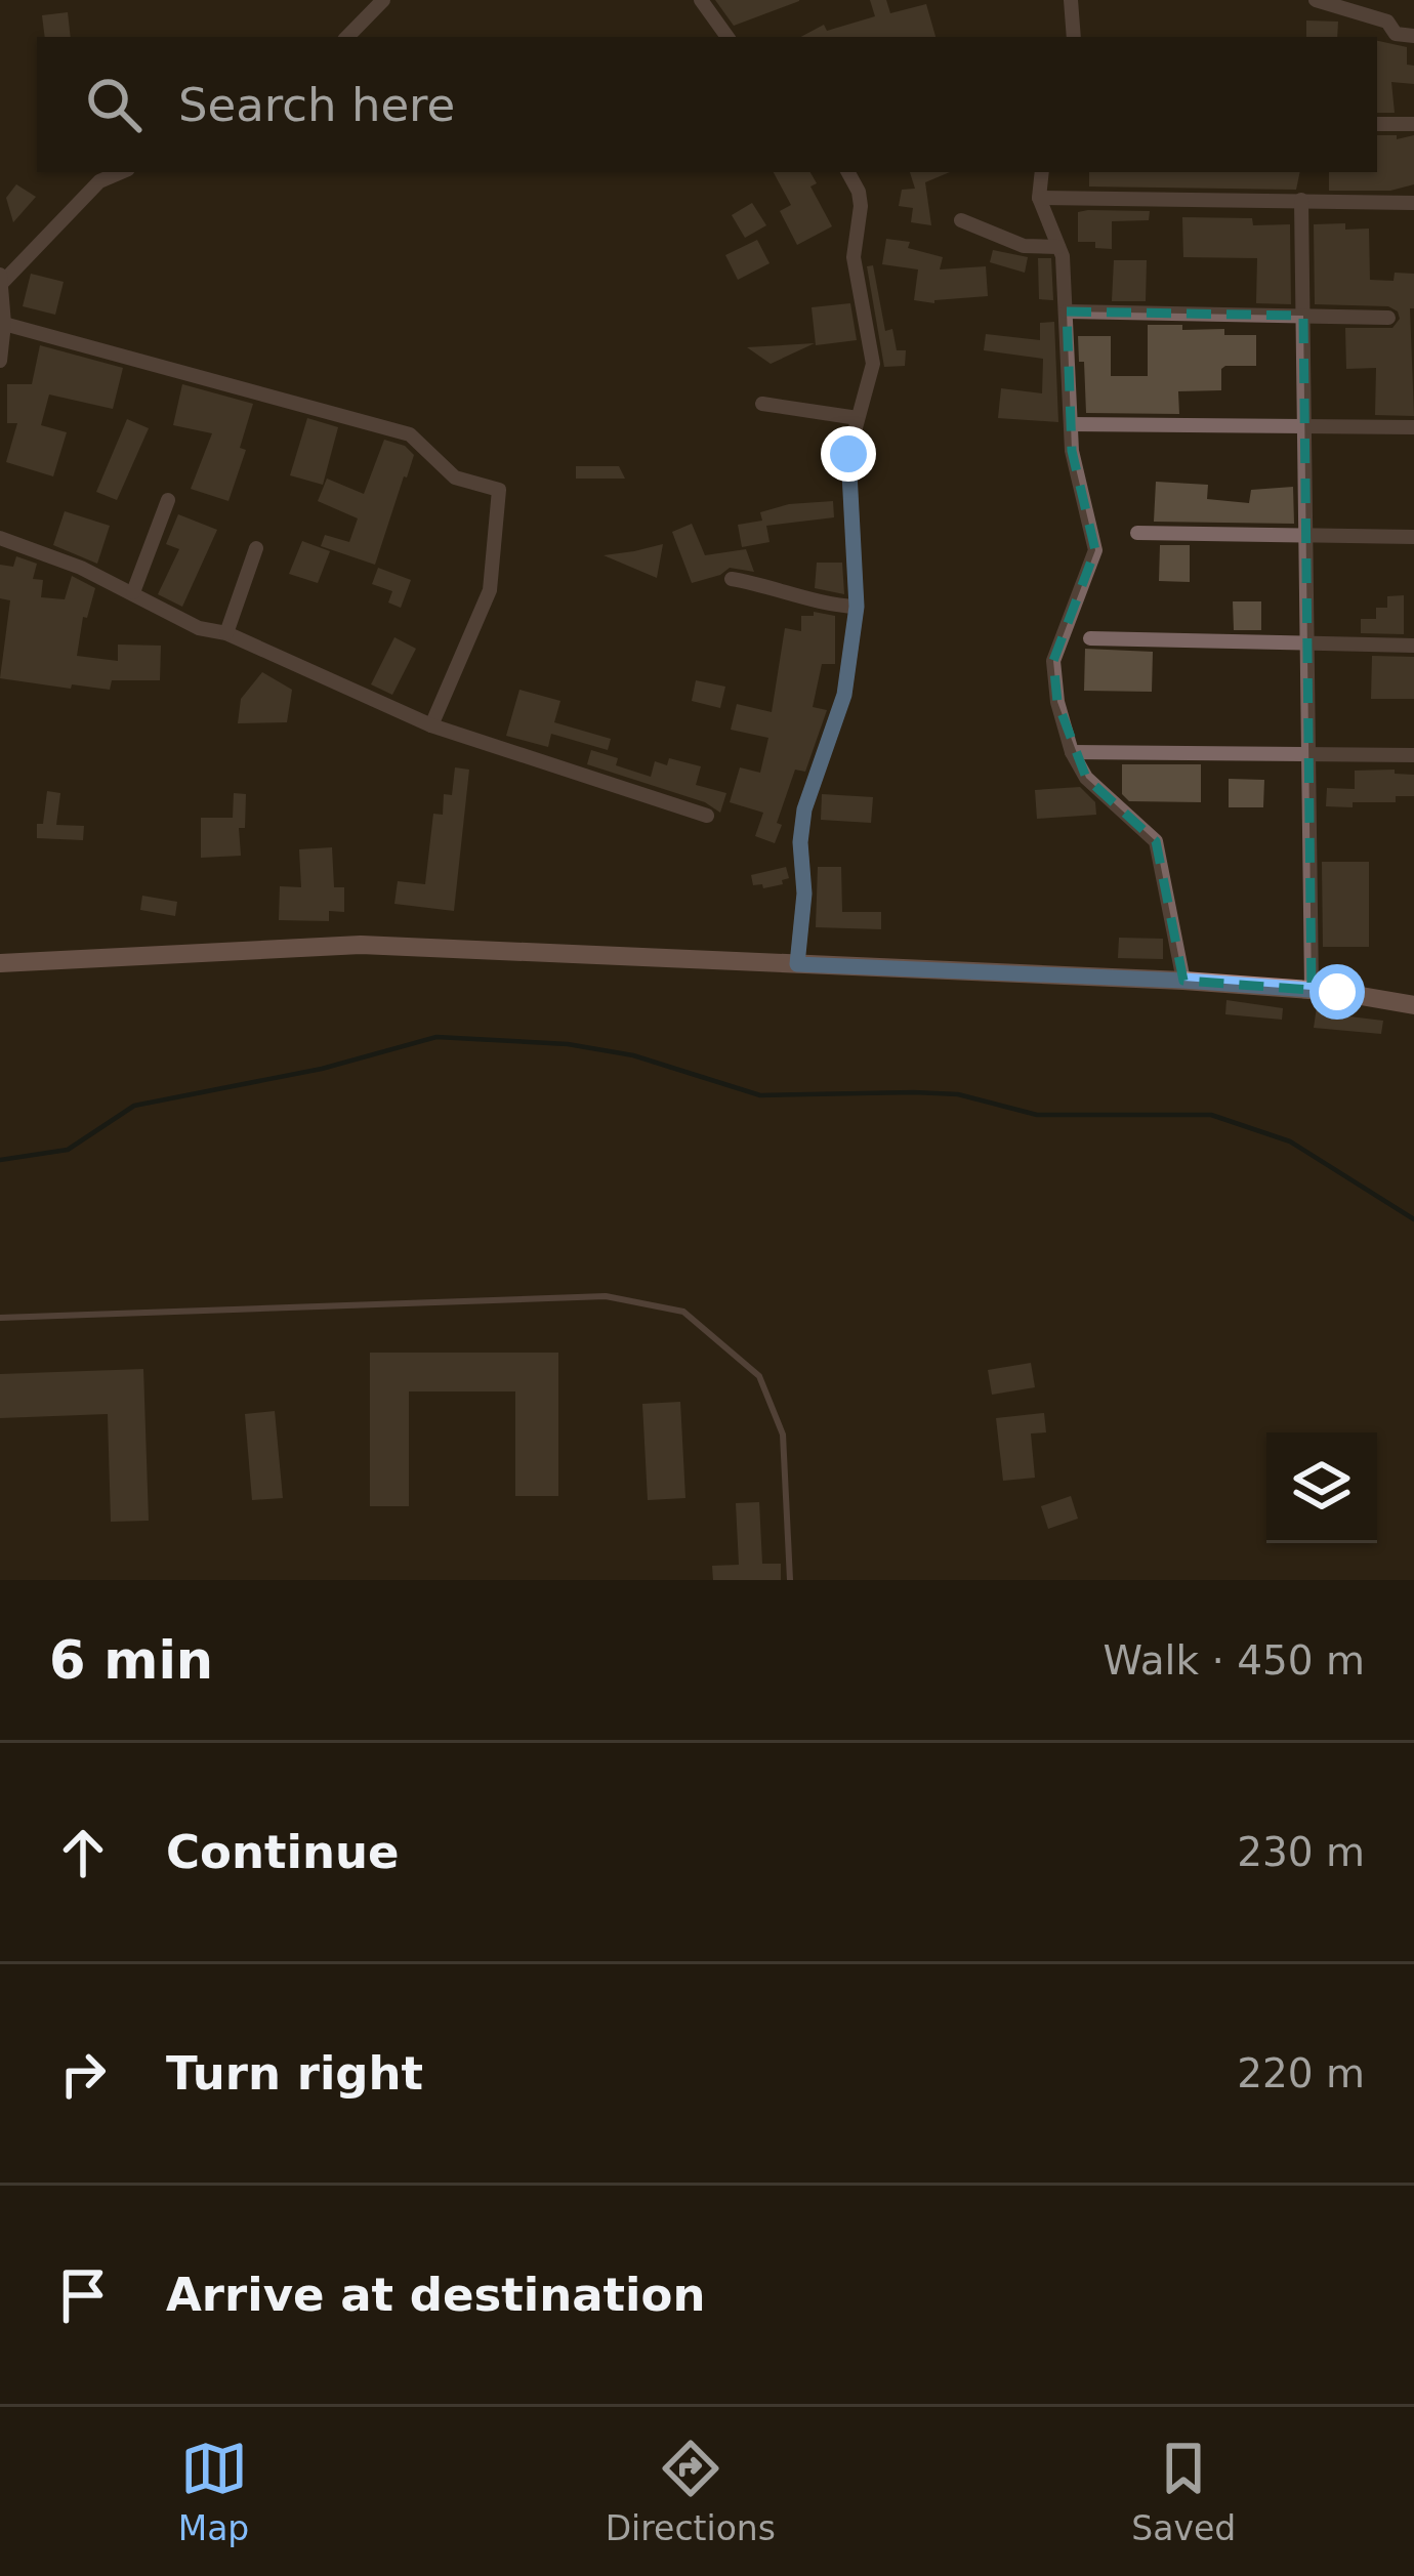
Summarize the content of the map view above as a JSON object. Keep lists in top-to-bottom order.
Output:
{
  "page": {
    "search": "Search here",
    "heading": ["6 min", "Walk · 450 m"],
    "list": [
      ["Continue", "230 m"],
      ["Turn right", "220 m"],
      "Arrive at destination"
    ],
    "nav": ["Map", "Directions", "Saved"]
  }
}
